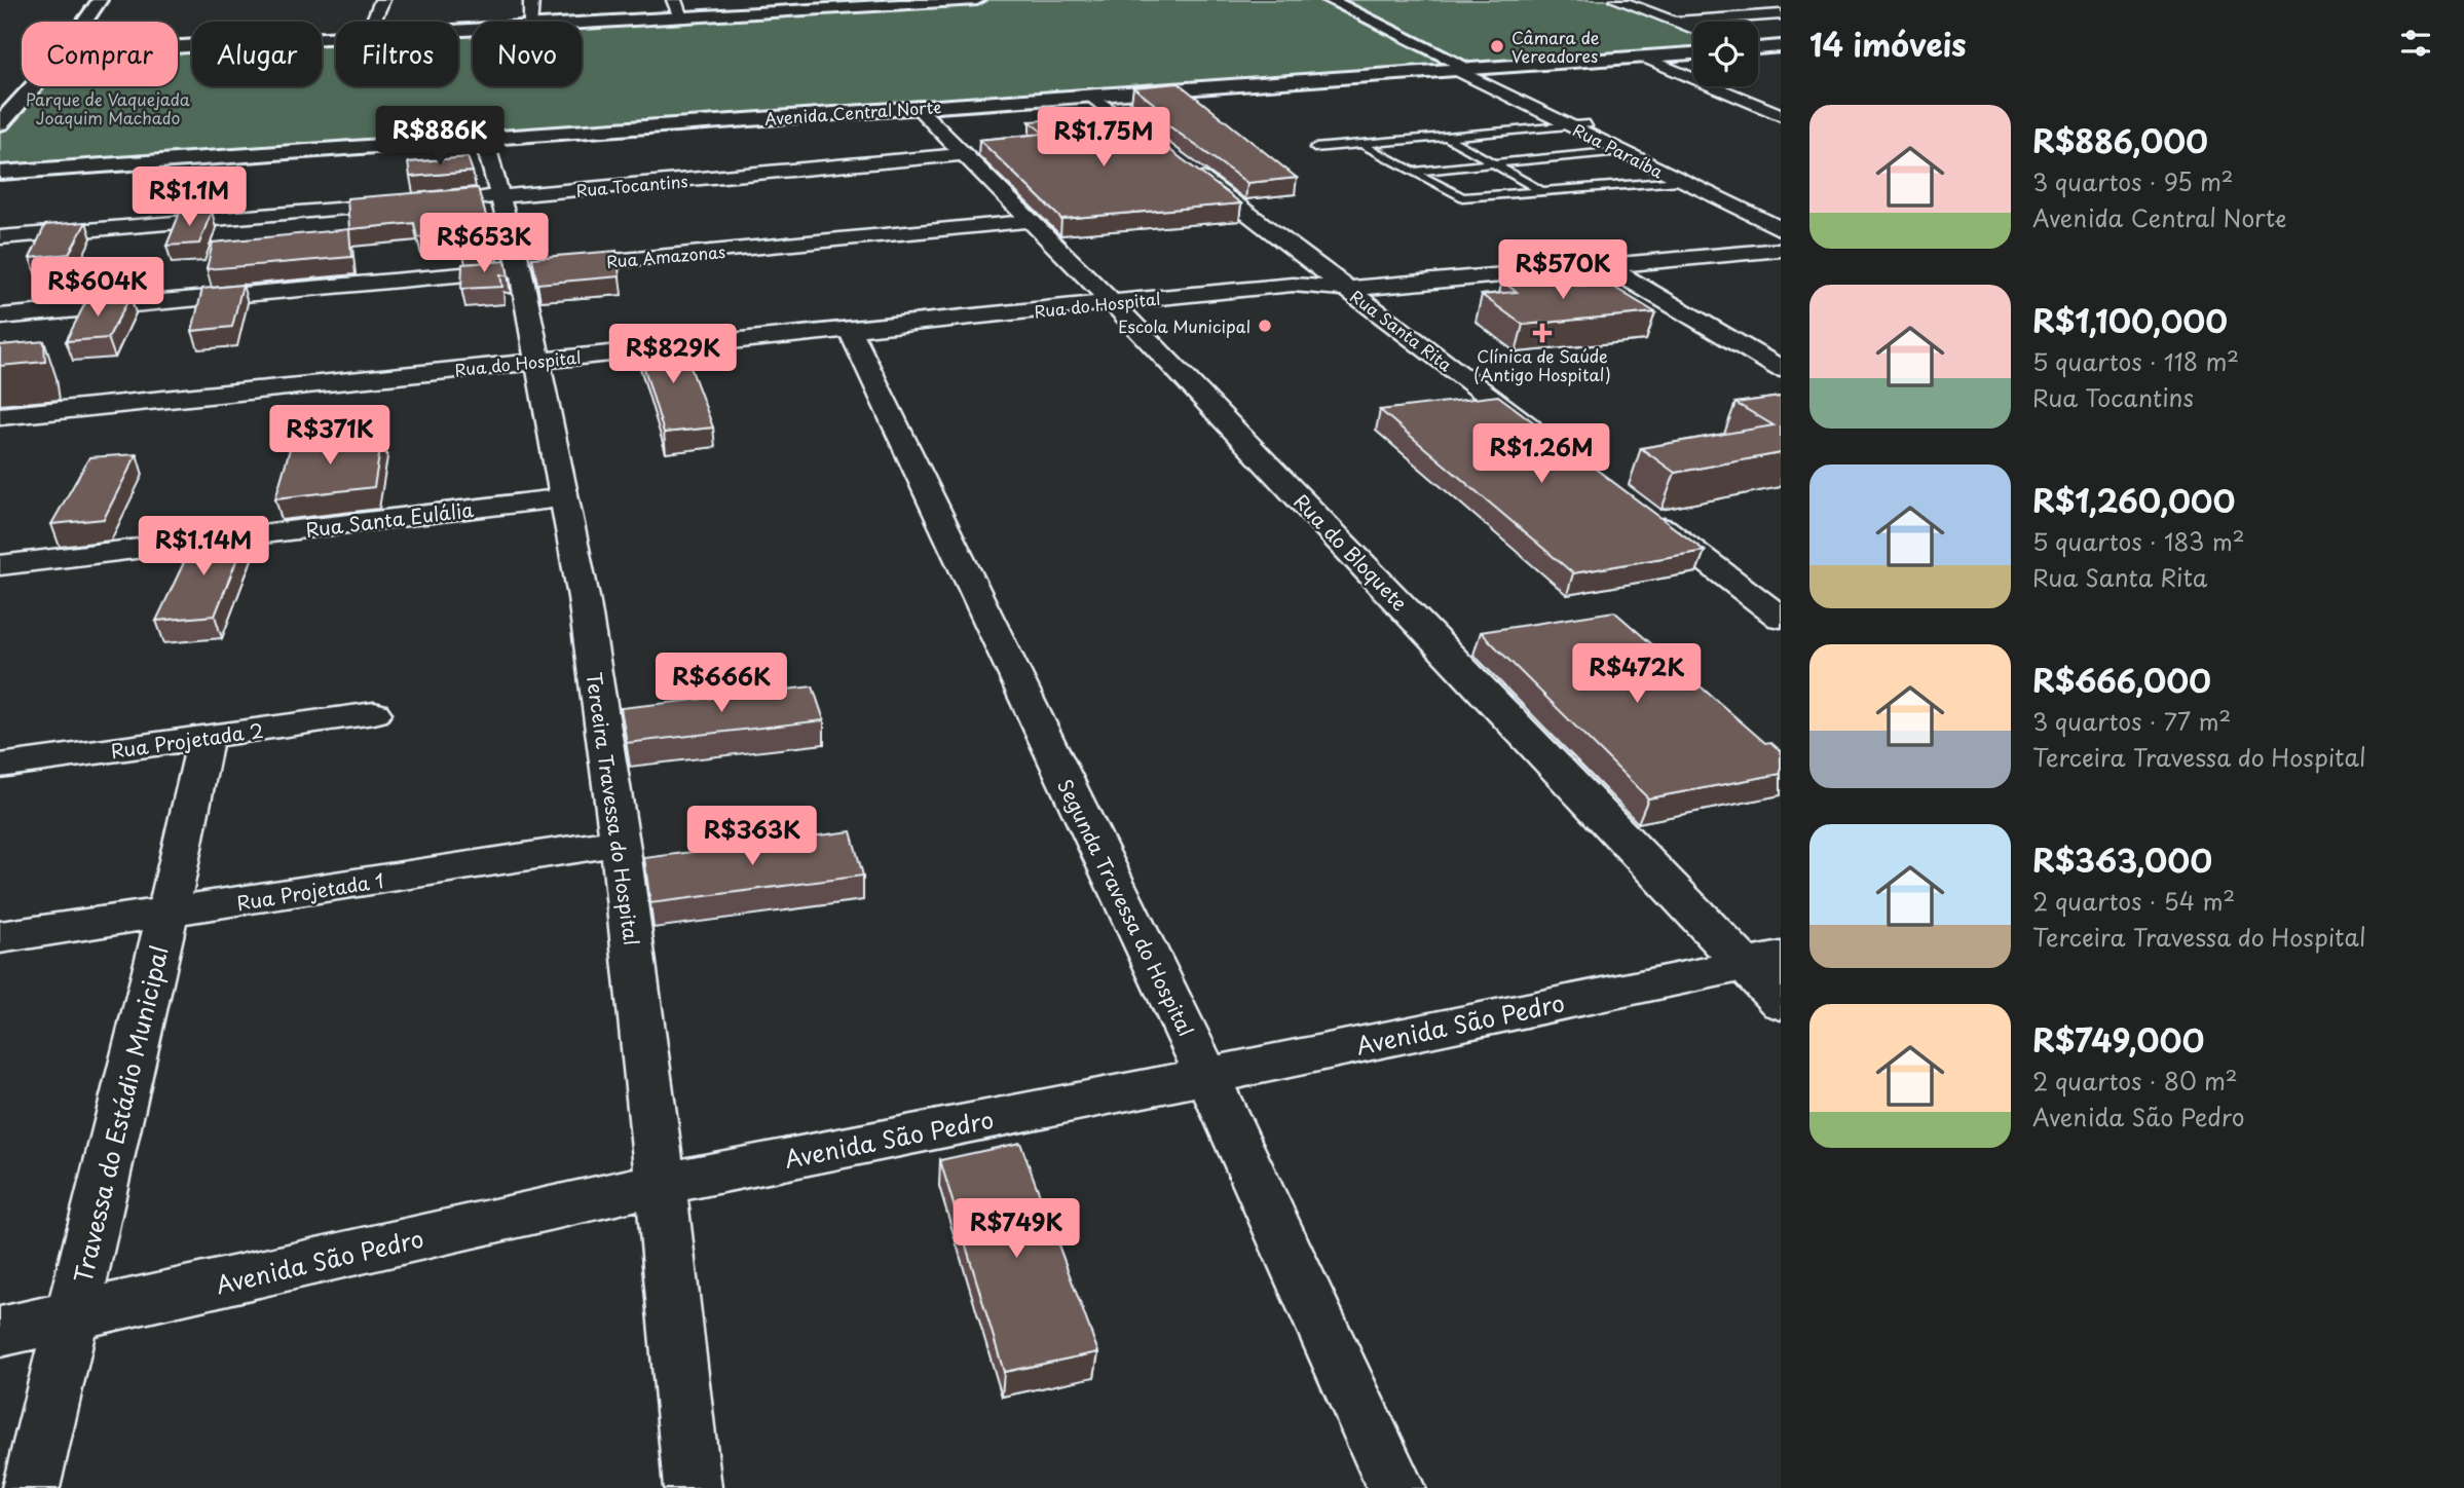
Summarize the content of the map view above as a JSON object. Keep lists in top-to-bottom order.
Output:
{
  "streets": {
    "street": [
      "Avenida Central Norte",
      "Rua Paraíba",
      "Rua Tocantins",
      "Rua Amazonas",
      "Rua do Hospital",
      "Rua Santa Rita",
      "Rua Santa Eulália",
      "Rua do Bloquete",
      "Rua Projetada 2",
      "Terceira Travessa do Hospital",
      "Rua Projetada 1",
      "Segunda Travessa do Hospital",
      "Avenida São Pedro",
      "Travessa do Estádio Municipal"
    ]
  },
  "crossings": [
    ["Avenida Central Norte", "Rua Paraíba"],
    ["Avenida Central Norte", "Rua Santa Rita"],
    ["Avenida Central Norte", "Rua do Bloquete"],
    ["Avenida Central Norte", "Terceira Travessa do Hospital"],
    ["Rua Tocantins", "Rua do Bloquete"],
    ["Rua Tocantins", "Terceira Travessa do Hospital"],
    ["Rua Amazonas", "Rua do Bloquete"],
    ["Rua Amazonas", "Terceira Travessa do Hospital"],
    ["Rua do Hospital", "Rua Santa Rita"],
    ["Rua do Hospital", "Rua do Bloquete"],
    ["Rua do Hospital", "Terceira Travessa do Hospital"],
    ["Rua do Hospital", "Segunda Travessa do Hospital"],
    ["Rua Santa Eulália", "Terceira Travessa do Hospital"],
    ["Rua do Bloquete", "Avenida São Pedro"],
    ["Rua Projetada 2", "Travessa do Estádio Municipal"],
    ["Terceira Travessa do Hospital", "Rua Projetada 1"],
    ["Terceira Travessa do Hospital", "Avenida São Pedro"],
    ["Rua Projetada 1", "Travessa do Estádio Municipal"],
    ["Segunda Travessa do Hospital", "Avenida São Pedro"],
    ["Avenida São Pedro", "Travessa do Estádio Municipal"]
  ],
  "parks": ["Parque de Vaquejada Joaquim Machado"],
  "places": {
    "other": ["Câmara de Vereadores", "Escola Municipal"],
    "health": ["Clínica de Saúde (Antigo Hospital)"]
  },
  "page": {
    "heading": "14 imóveis",
    "chip": [
      "Comprar",
      "Alugar",
      "Filtros",
      "Novo"
    ],
    "list": [
      {
        "name": "R$886,000",
        "note": "3 quartos · 95 m² · Avenida Central Norte"
      },
      {
        "name": "R$1,100,000",
        "note": "5 quartos · 118 m² · Rua Tocantins"
      },
      {
        "name": "R$1,260,000",
        "note": "5 quartos · 183 m² · Rua Santa Rita"
      },
      {
        "name": "R$666,000",
        "note": "3 quartos · 77 m² · Terceira Travessa do Hospital"
      },
      {
        "name": "R$363,000",
        "note": "2 quartos · 54 m² · Terceira Travessa do Hospital"
      },
      {
        "name": "R$749,000",
        "note": "2 quartos · 80 m² · Avenida São Pedro"
      }
    ],
    "price": [
      "R$886K",
      "R$1.75M",
      "R$1.1M",
      "R$653K",
      "R$570K",
      "R$604K",
      "R$829K",
      "R$371K",
      "R$1.26M",
      "R$1.14M",
      "R$472K",
      "R$666K",
      "R$363K",
      "R$749K"
    ]
  }
}
